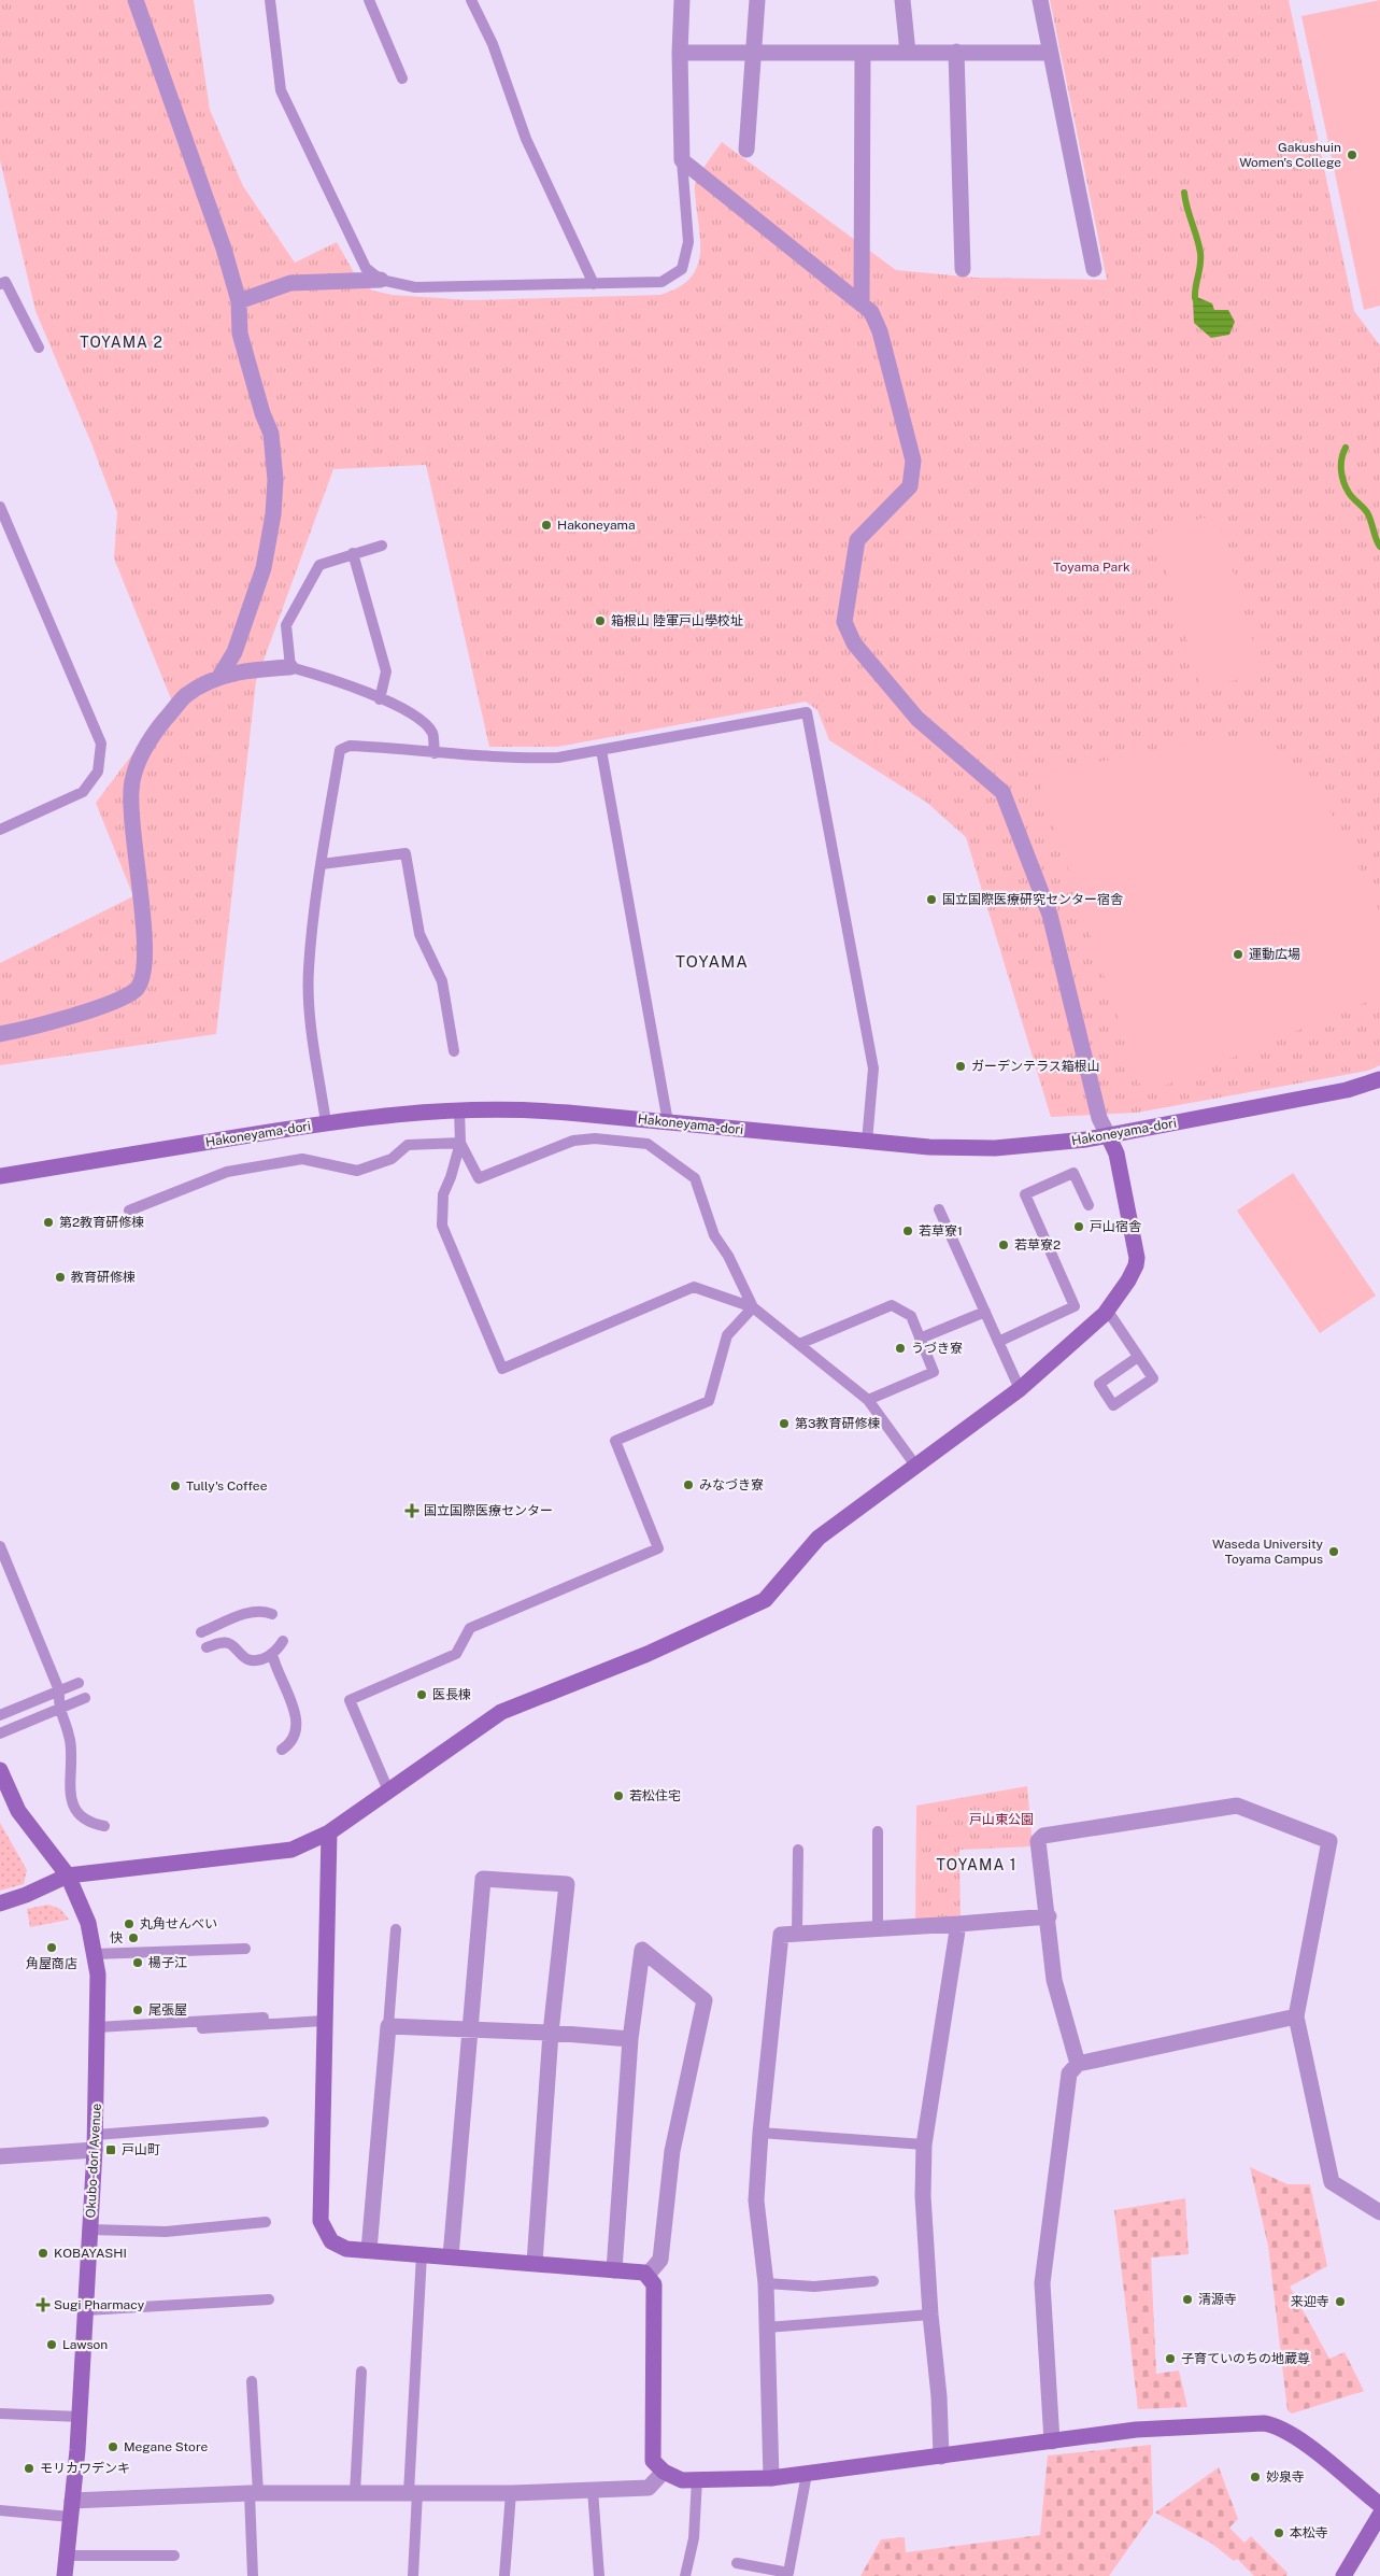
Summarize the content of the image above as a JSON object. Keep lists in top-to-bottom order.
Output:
{
  "streets": {
    "street": ["Hakoneyama-dori", "Okubo-dori Avenue"]
  },
  "districts": ["TOYAMA 2", "TOYAMA", "TOYAMA 1"],
  "parks": ["Toyama Park", "戸山東公園"],
  "places": {
    "other": [
      "Gakushuin Women's College",
      "Hakoneyama",
      "箱根山 陸軍戸山學校址",
      "国立国際医療研究センター宿舎",
      "運動広場",
      "ガーデンテラス箱根山",
      "第2教育研修棟",
      "戸山宿舎",
      "若草寮1",
      "若草寮2",
      "教育研修棟",
      "うづき寮",
      "第3教育研修棟",
      "みなづき寮",
      "Tully's Coffee",
      "Waseda University Toyama Campus",
      "医長棟",
      "若松住宅",
      "丸角せんべい",
      "快",
      "角屋商店",
      "楊子江",
      "尾張屋",
      "KOBAYASHI",
      "清源寺",
      "来迎寺",
      "Lawson",
      "子育ていのちの地蔵尊",
      "Megane Store",
      "モリカワデンキ",
      "妙泉寺",
      "本松寺"
    ],
    "health": ["国立国際医療センター", "Sugi Pharmacy"],
    "transit": ["戸山町"]
  }
}
